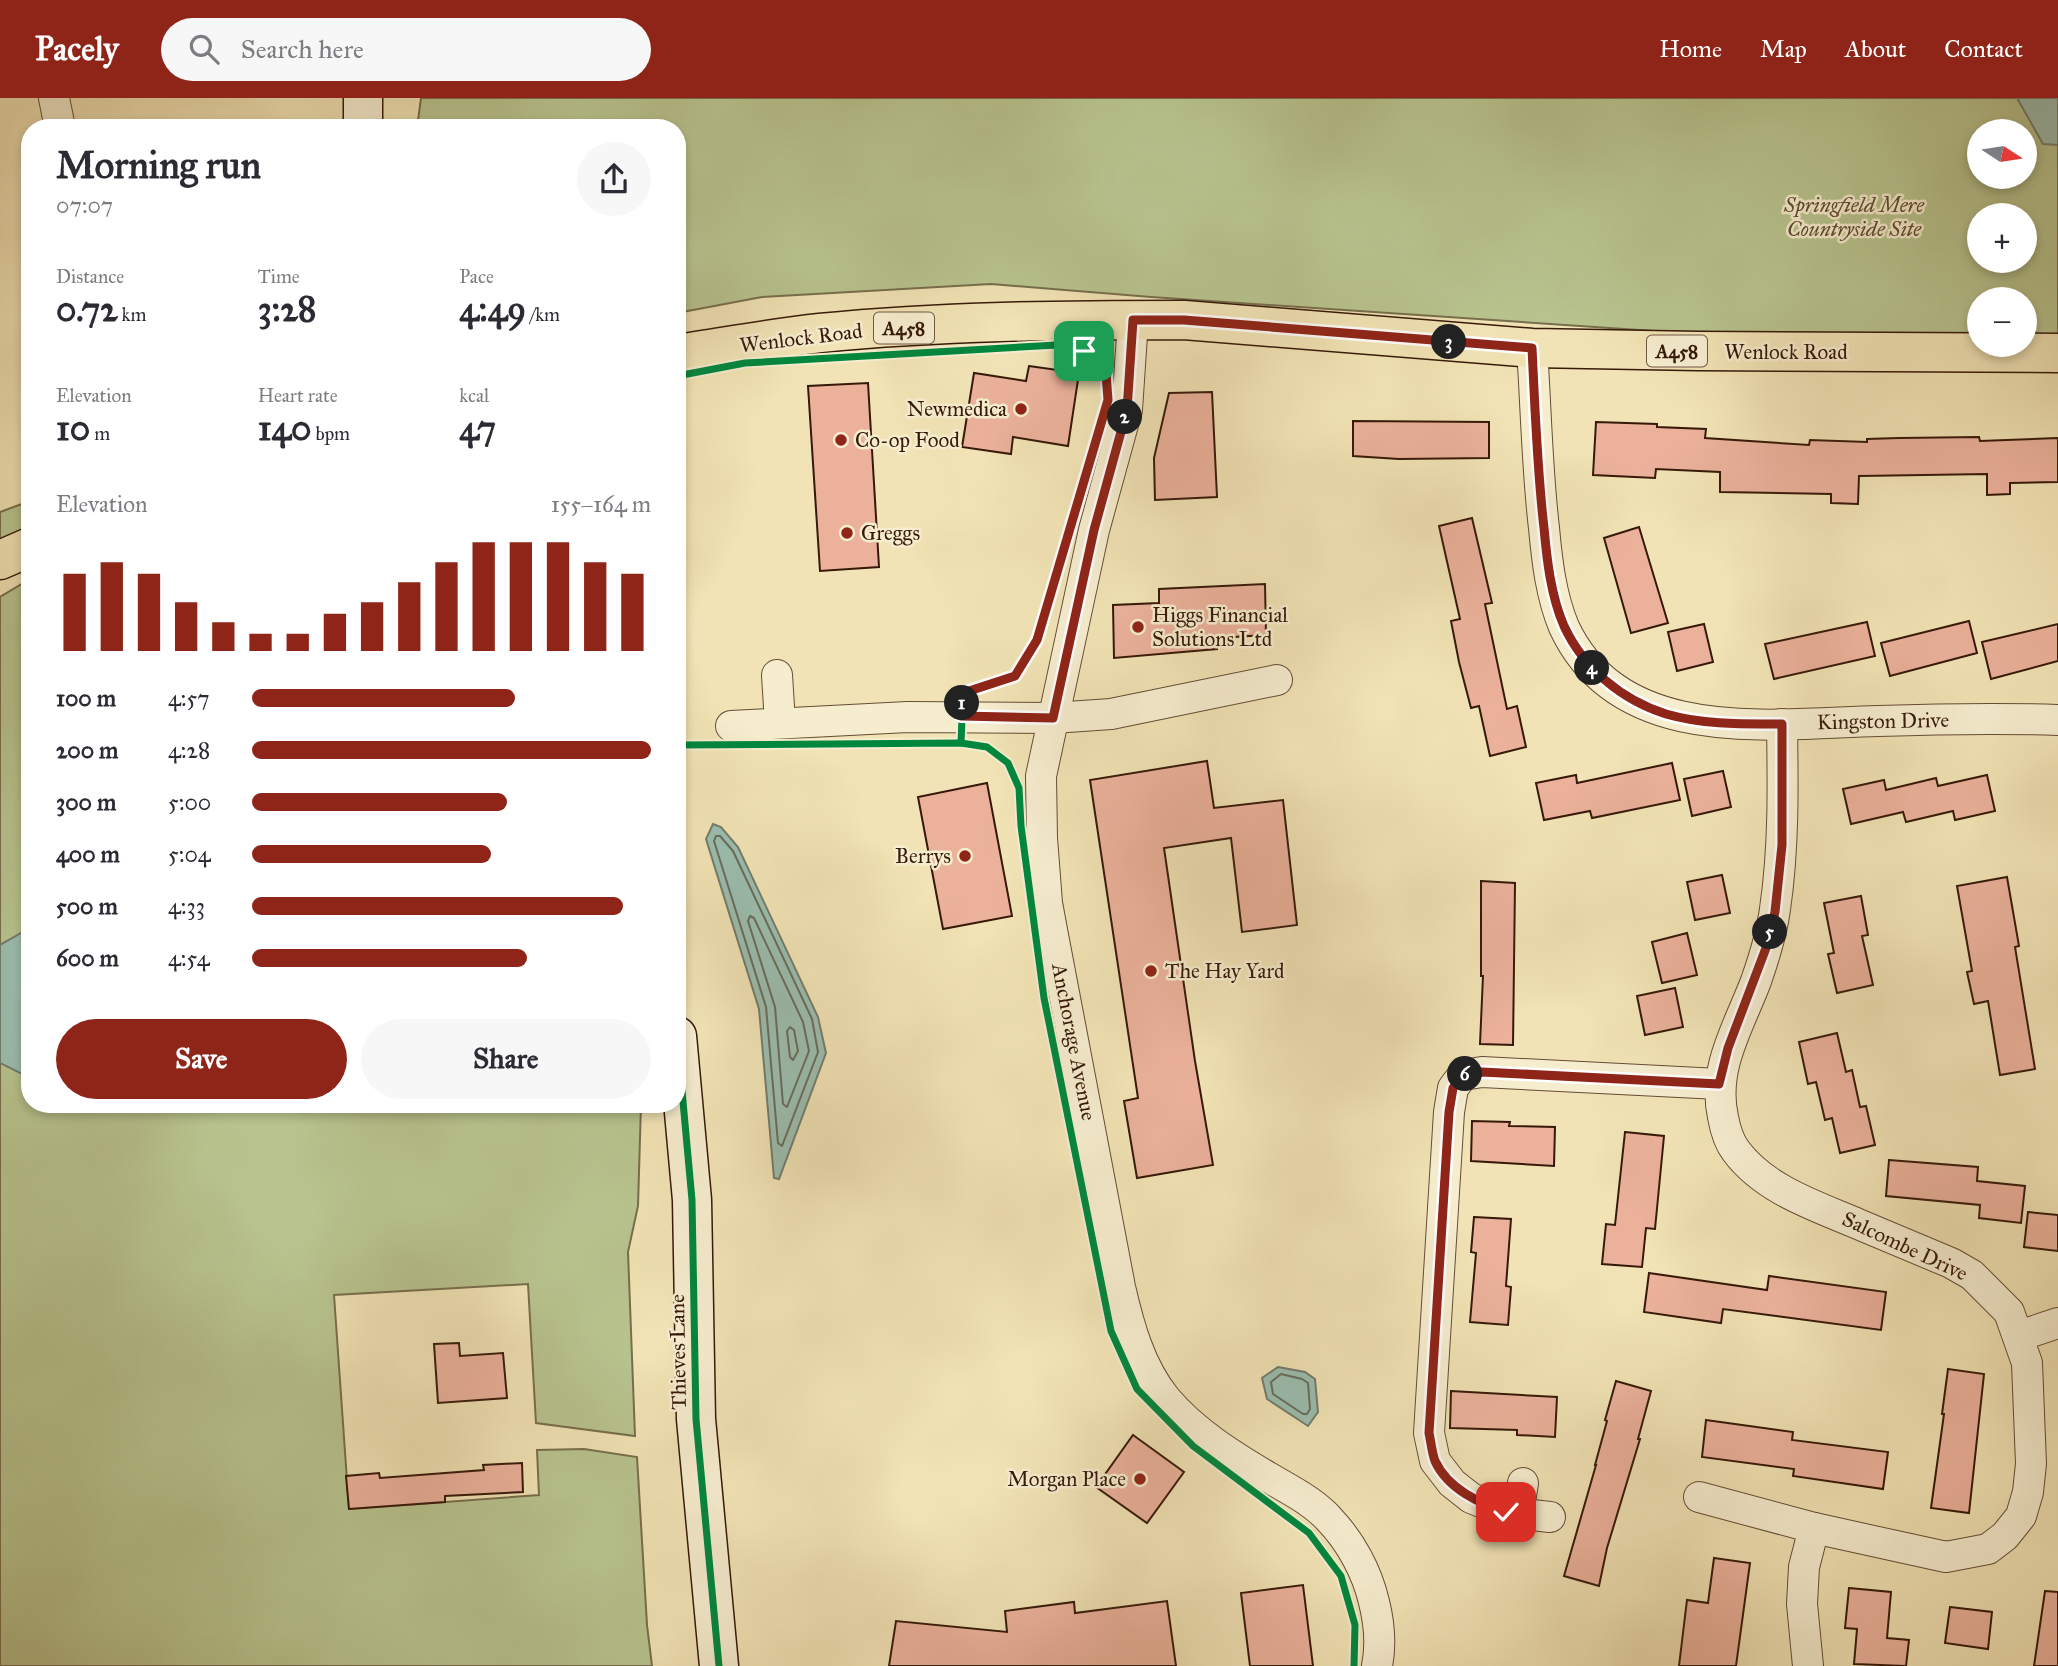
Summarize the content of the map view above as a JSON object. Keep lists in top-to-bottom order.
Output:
{
  "streets": {
    "main road": ["A458", "Wenlock Road", "Thieves Lane"],
    "street": ["Kingston Drive", "Anchorage Avenue", "Salcombe Drive"]
  },
  "crossings": [
    ["Wenlock Road", "Kingston Drive"],
    ["Wenlock Road", "Anchorage Avenue"],
    ["Kingston Drive", "Salcombe Drive"]
  ],
  "parks": ["Springfield Mere Countryside Site"],
  "places": [
    "Newmedica",
    "Co-op Food",
    "Greggs",
    "Higgs Financial Solutions Ltd",
    "Berrys",
    "The Hay Yard",
    "Morgan Place"
  ],
  "north": "right",
  "page": {
    "header": "Pacely",
    "search": "Search here",
    "nav": [
      "Home",
      "Map",
      "About",
      "Contact"
    ],
    "map_buttons": ["+", "−"],
    "heading": ["Morning run", "07:07"],
    "stats": [
      ["Distance", "0.72 km"],
      ["Time", "3:28"],
      ["Pace", "4:49 /km"],
      ["Elevation", "10 m"],
      ["Heart rate", "140 bpm"],
      ["kcal", "47"]
    ],
    "pins": [
      "3",
      "2",
      "4",
      "1",
      "5",
      "6"
    ],
    "chart": ["Elevation", "155–164 m"],
    "list": [
      {
        "name": "100 m",
        "note": "4:57"
      },
      {
        "name": "200 m",
        "note": "4:28"
      },
      {
        "name": "300 m",
        "note": "5:00"
      },
      {
        "name": "400 m",
        "note": "5:04"
      },
      {
        "name": "500 m",
        "note": "4:33"
      },
      {
        "name": "600 m",
        "note": "4:54"
      }
    ],
    "buttons": ["Save", "Share"]
  }
}
